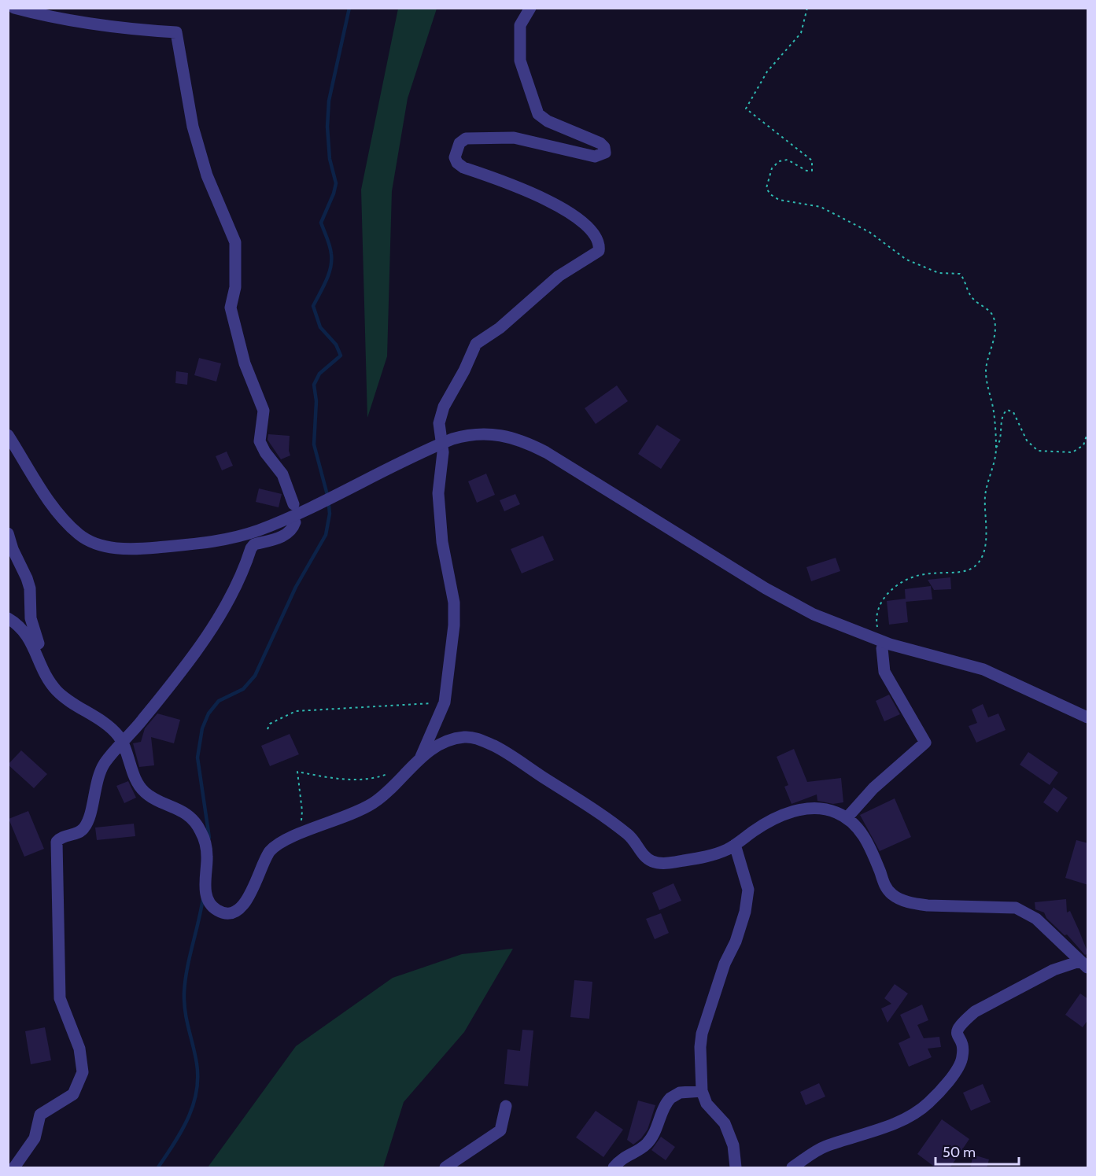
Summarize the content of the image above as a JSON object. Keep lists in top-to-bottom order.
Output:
{
  "scale_bar": "50 m"
}
